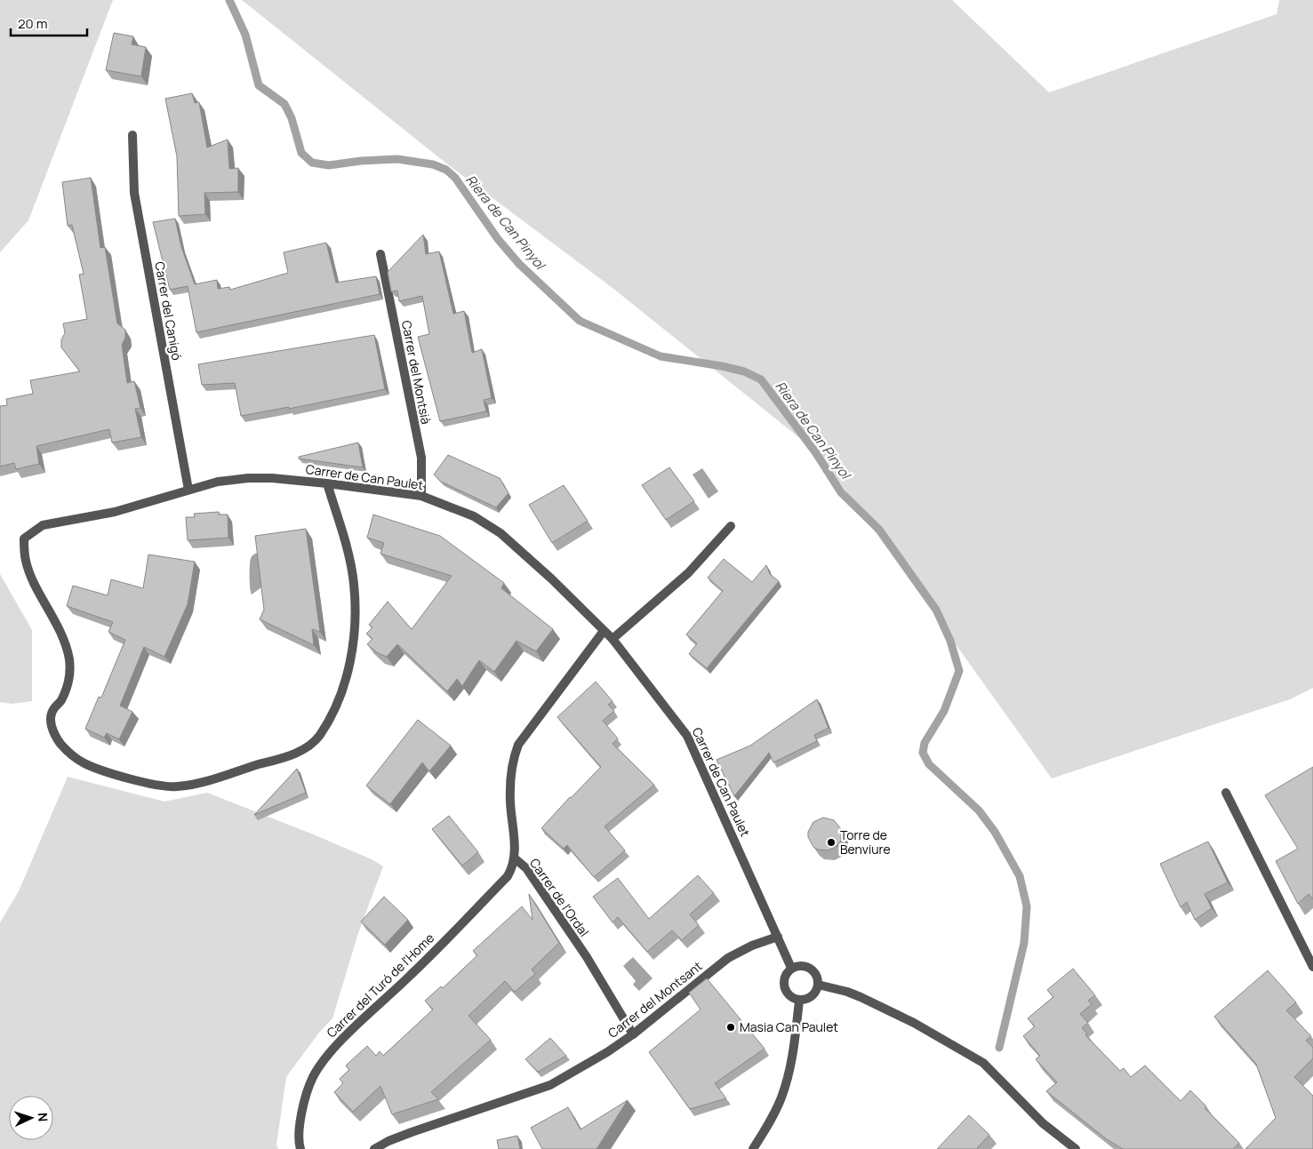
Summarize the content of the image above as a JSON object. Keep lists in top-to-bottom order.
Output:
{
  "streets": {
    "street": [
      "Carrer del Canigó",
      "Carrer del Montsià",
      "Carrer de Can Paulet",
      "Carrer de l'Ordal",
      "Carrer del Turó de l'Home",
      "Carrer del Montsant"
    ]
  },
  "crossings": [
    ["Carrer del Canigó", "Carrer de Can Paulet"],
    ["Carrer del Montsià", "Carrer de Can Paulet"],
    ["Carrer de Can Paulet", "Carrer de l'Ordal"],
    ["Carrer de Can Paulet", "Carrer del Montsant"],
    ["Carrer de l'Ordal", "Carrer del Turó de l'Home"],
    ["Carrer de l'Ordal", "Carrer del Montsant"]
  ],
  "water": ["Riera de Can Pinyol"],
  "places": ["Torre de Benviure", "Masia Can Paulet"],
  "scale_bar": "20 m",
  "north": "right"
}
